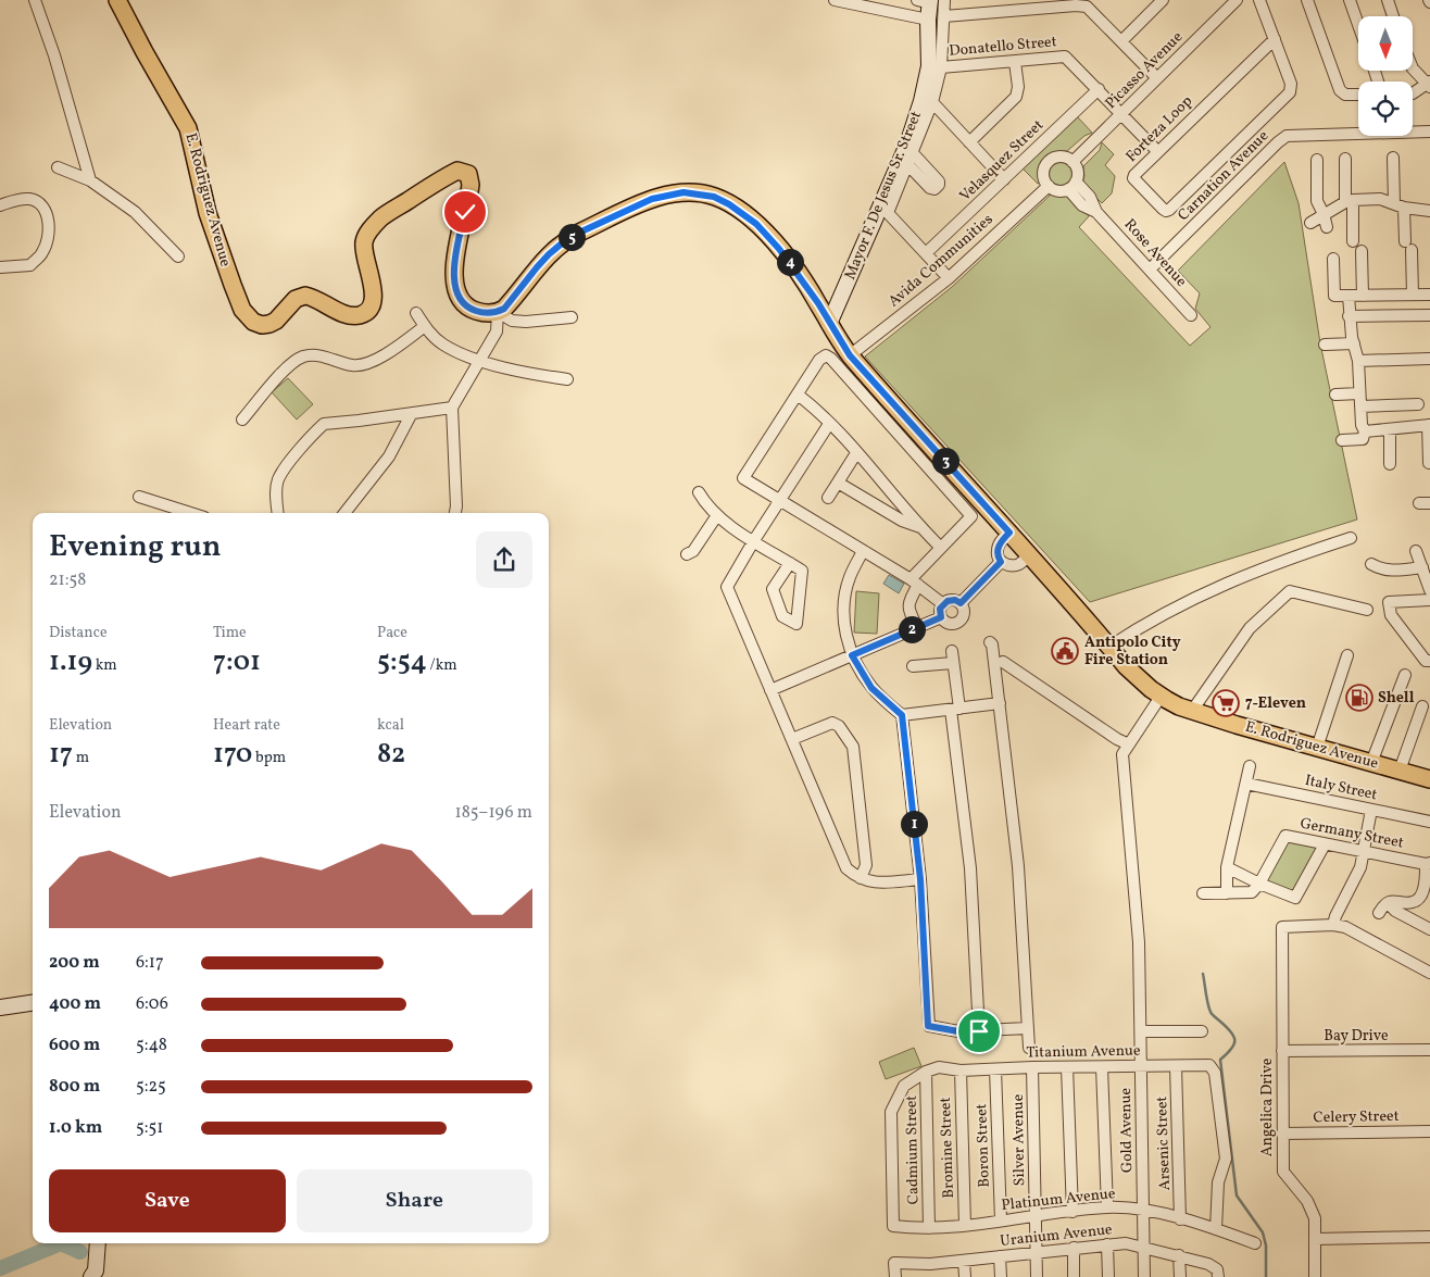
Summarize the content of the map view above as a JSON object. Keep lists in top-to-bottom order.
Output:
{
  "streets": {
    "main road": ["E. Rodriguez Avenue"],
    "street": [
      "Donatello Street",
      "Picasso Avenue",
      "Forteza Loop",
      "Velasquez Street",
      "Carnation Avenue",
      "Mayor F. De Jesus Sr. Street",
      "Rose Avenue",
      "Avida Communities",
      "Italy Street",
      "Germany Street",
      "Bay Drive",
      "Titanium Avenue",
      "Angelica Drive",
      "Celery Street",
      "Gold Avenue",
      "Silver Avenue",
      "Arsenic Street",
      "Boron Street",
      "Bromine Street",
      "Cadmium Street",
      "Platinum Avenue",
      "Uranium Avenue"
    ]
  },
  "crossings": [
    ["Donatello Street", "Picasso Avenue"],
    ["Donatello Street", "Forteza Loop"],
    ["Donatello Street", "Velasquez Street"],
    ["Picasso Avenue", "Rose Avenue"],
    ["Picasso Avenue", "Avida Communities"],
    ["Carnation Avenue", "Rose Avenue"],
    ["Mayor F. De Jesus Sr. Street", "E. Rodriguez Avenue"],
    ["E. Rodriguez Avenue", "Avida Communities"],
    ["Rose Avenue", "Avida Communities"],
    ["Bay Drive", "Angelica Drive"],
    ["Titanium Avenue", "Gold Avenue"],
    ["Titanium Avenue", "Silver Avenue"],
    ["Titanium Avenue", "Arsenic Street"],
    ["Titanium Avenue", "Boron Street"],
    ["Titanium Avenue", "Bromine Street"],
    ["Titanium Avenue", "Cadmium Street"],
    ["Titanium Avenue", "Platinum Avenue"],
    ["Angelica Drive", "Celery Street"],
    ["Gold Avenue", "Platinum Avenue"],
    ["Gold Avenue", "Uranium Avenue"],
    ["Silver Avenue", "Platinum Avenue"],
    ["Silver Avenue", "Uranium Avenue"],
    ["Arsenic Street", "Platinum Avenue"],
    ["Boron Street", "Platinum Avenue"],
    ["Bromine Street", "Platinum Avenue"],
    ["Cadmium Street", "Platinum Avenue"]
  ],
  "places": {
    "public building": ["Antipolo City Fire Station"],
    "fuel station": ["Shell"],
    "supermarket": ["7-Eleven"]
  },
  "north": "bottom",
  "page": {
    "pins": [
      "5",
      "4",
      "3",
      "2",
      "1"
    ],
    "heading": ["Evening run", "21:58"],
    "stats": [
      ["Distance", "1.19 km"],
      ["Time", "7:01"],
      ["Pace", "5:54 /km"],
      ["Elevation", "17 m"],
      ["Heart rate", "170 bpm"],
      ["kcal", "82"]
    ],
    "chart": ["Elevation", "185–196 m"],
    "list": [
      {
        "name": "200 m",
        "note": "6:17"
      },
      {
        "name": "400 m",
        "note": "6:06"
      },
      {
        "name": "600 m",
        "note": "5:48"
      },
      {
        "name": "800 m",
        "note": "5:25"
      },
      {
        "name": "1.0 km",
        "note": "5:51"
      }
    ],
    "buttons": ["Save", "Share"]
  }
}
